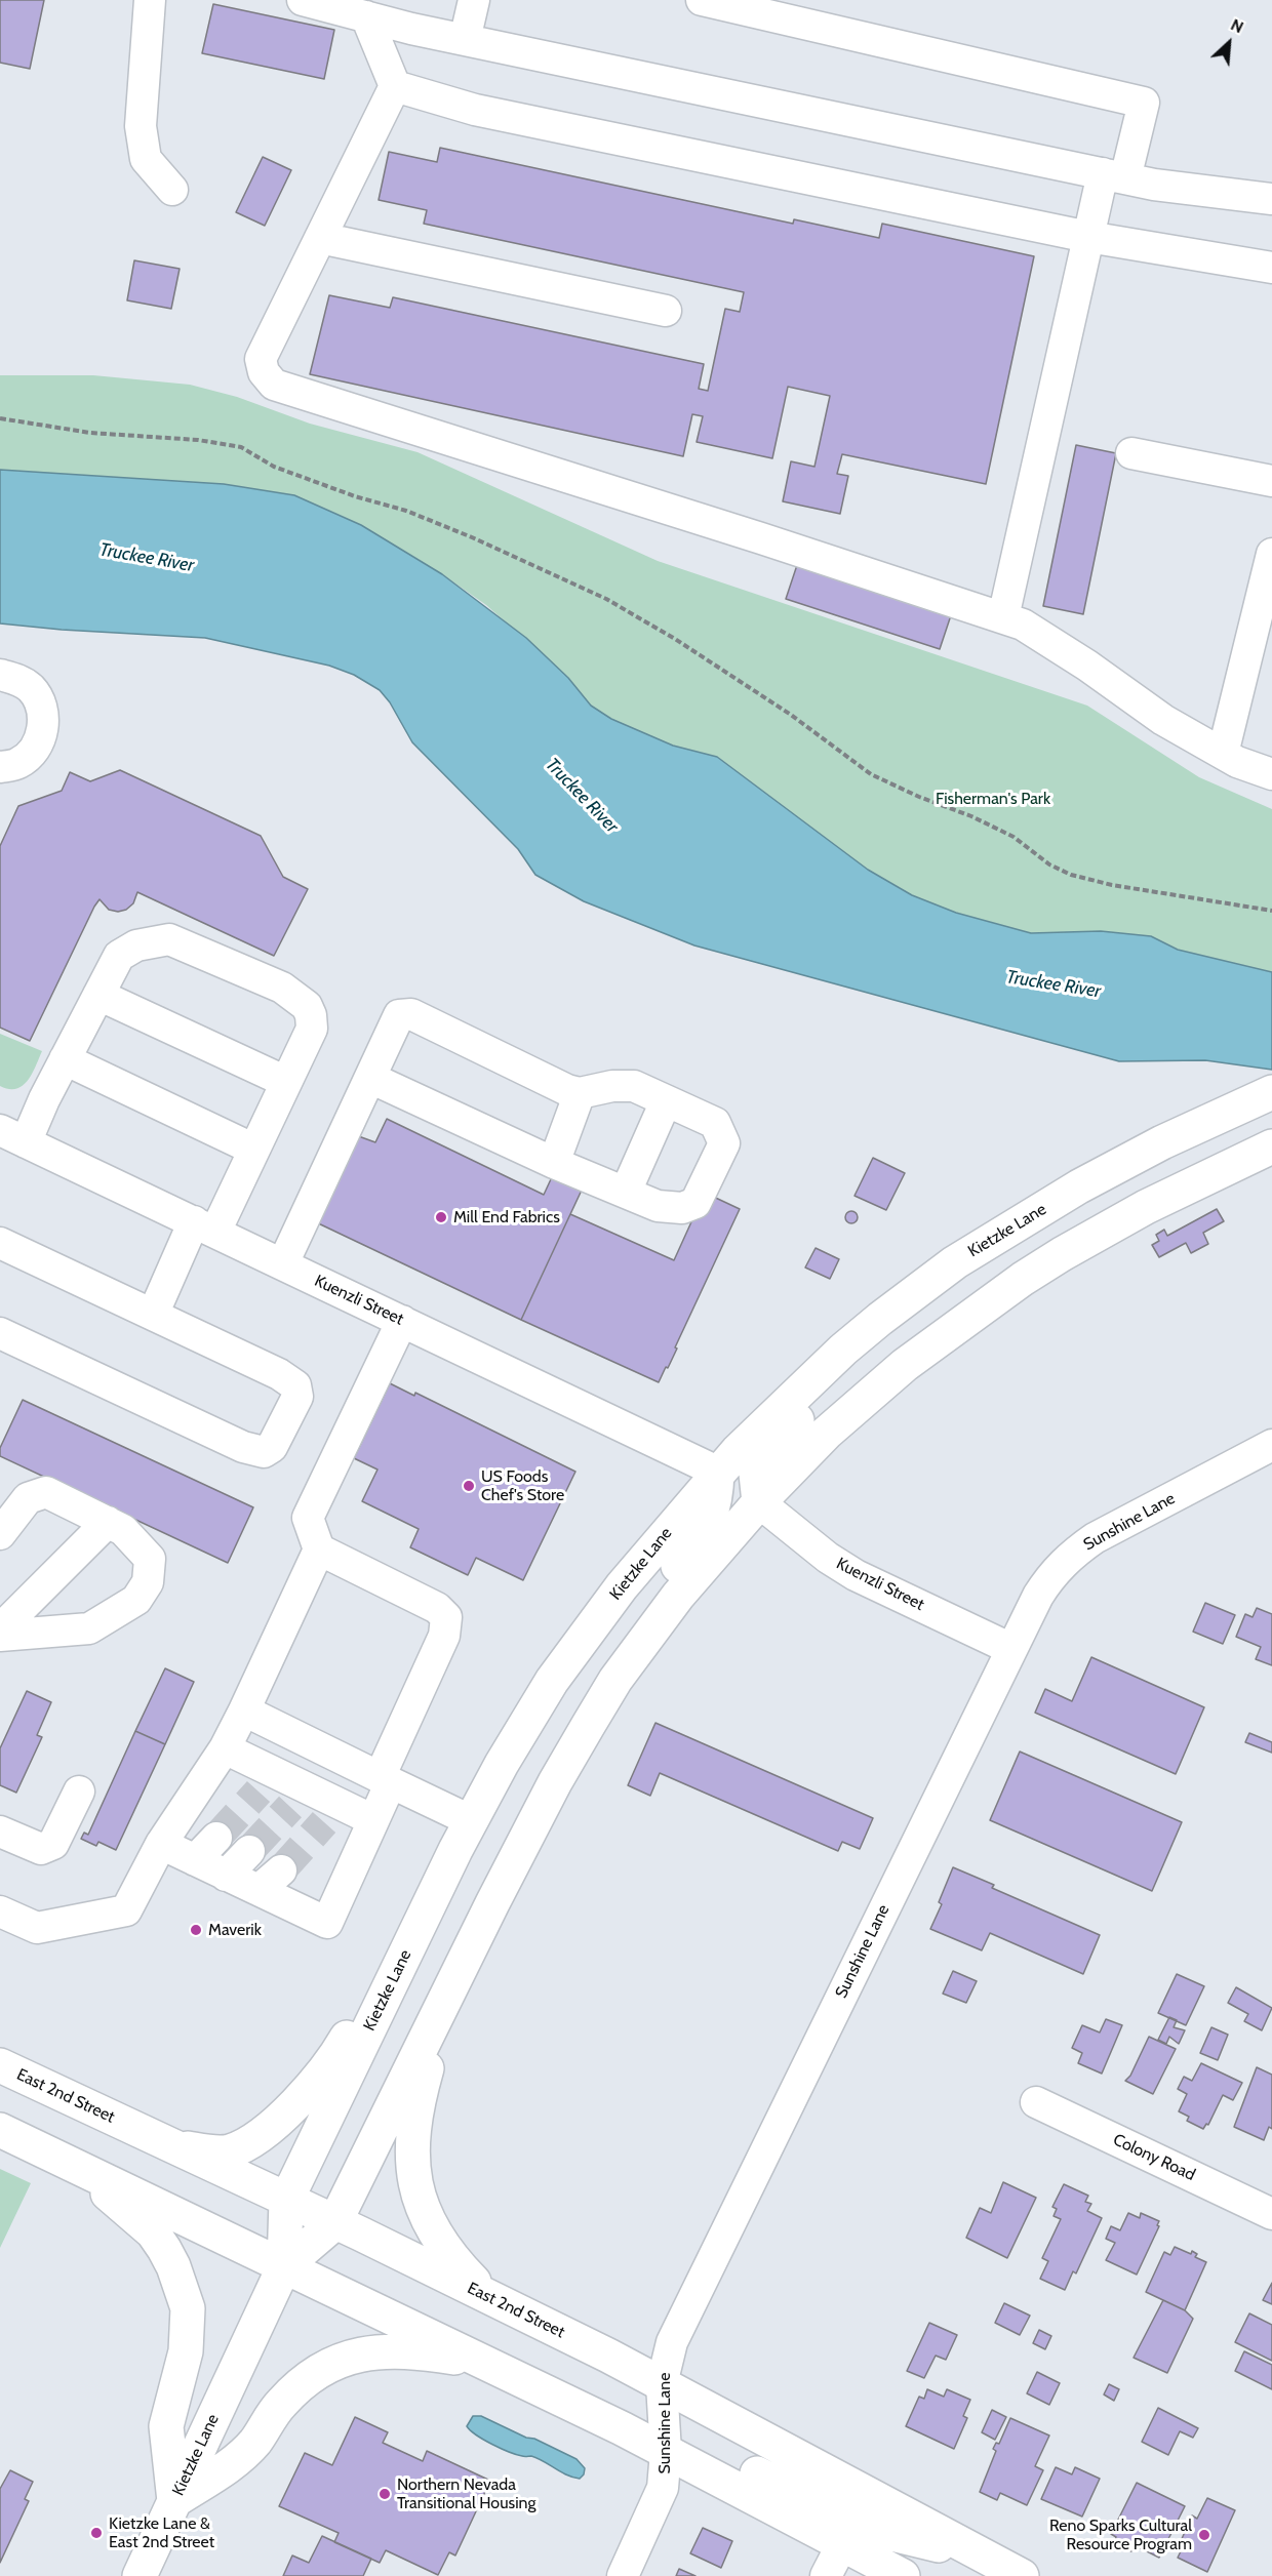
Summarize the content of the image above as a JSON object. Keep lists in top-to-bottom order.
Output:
{
  "streets": {
    "main road": ["Kietzke Lane", "East 2nd Street"],
    "street": ["Kuenzli Street", "Sunshine Lane", "Colony Road"]
  },
  "crossings": [
    ["Kietzke Lane", "Kuenzli Street"],
    ["Kietzke Lane", "East 2nd Street"],
    ["Kuenzli Street", "Sunshine Lane"],
    ["Sunshine Lane", "East 2nd Street"]
  ],
  "water": ["Truckee River"],
  "parks": ["Fisherman's Park"],
  "places": [
    "Mill End Fabrics",
    "US Foods Chef's Store",
    "Maverik",
    "Northern Nevada Transitional Housing",
    "Kietzke Lane & East 2nd Street",
    "Reno Sparks Cultural Resource Program"
  ],
  "north": "top right"
}
